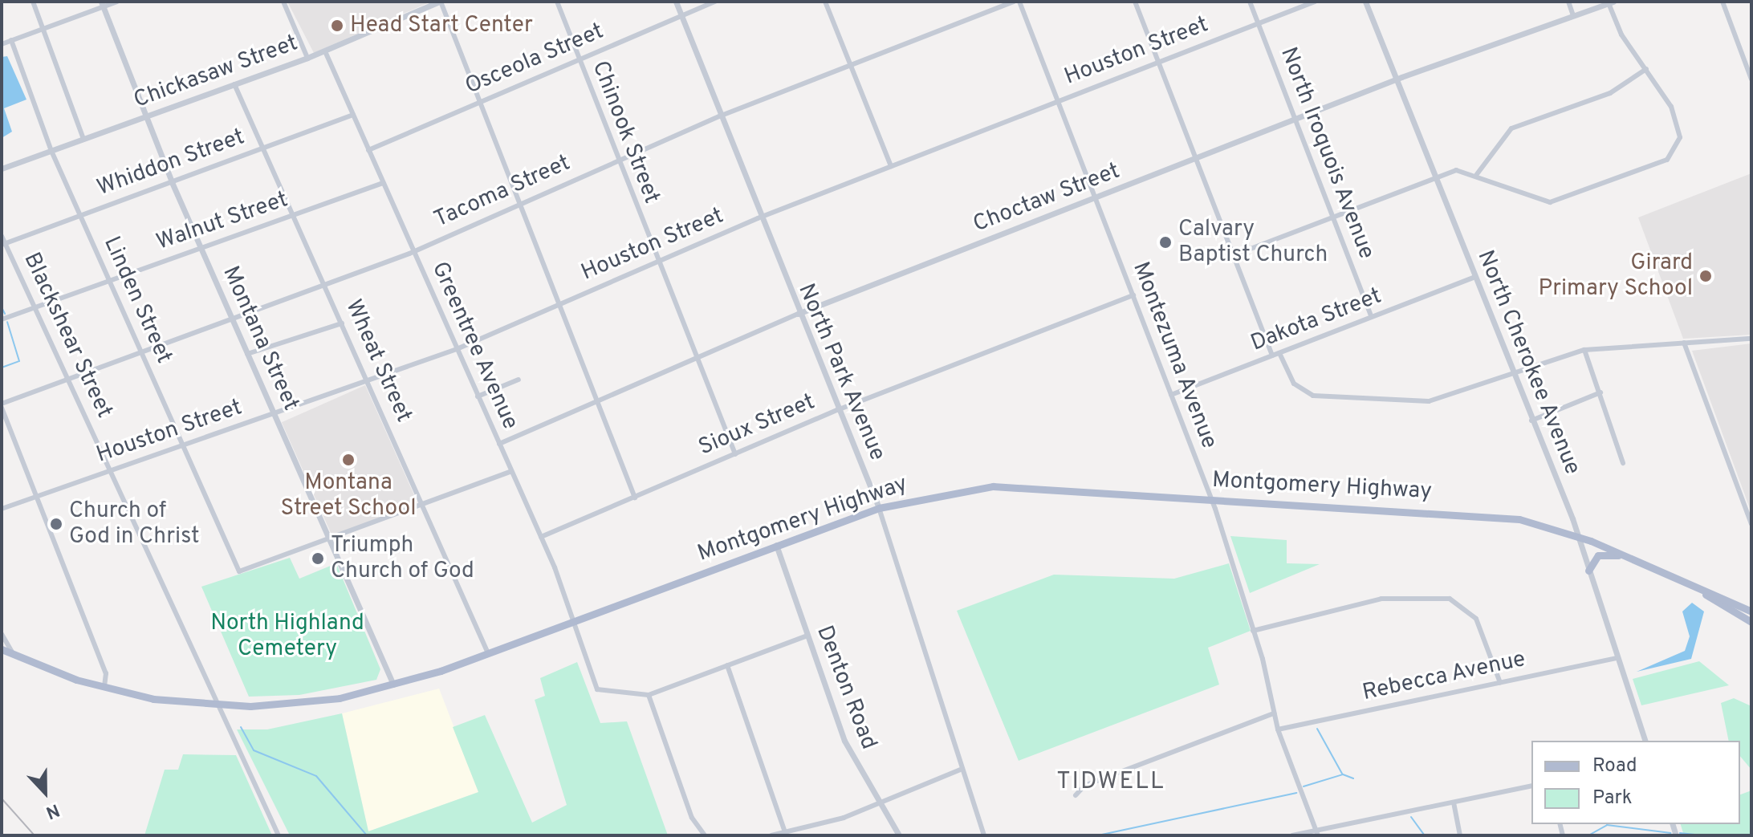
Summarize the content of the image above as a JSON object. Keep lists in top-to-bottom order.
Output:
{
  "streets": {
    "main road": ["Montgomery Highway"],
    "street": [
      "Houston Street",
      "Osceola Street",
      "Chickasaw Street",
      "Chinook Street",
      "North Iroquois Avenue",
      "Whiddon Street",
      "Tacoma Street",
      "Choctaw Street",
      "Walnut Street",
      "Linden Street",
      "Dakota Street",
      "Blackshear Street",
      "Montana Street",
      "Greentree Avenue",
      "Montezuma Avenue",
      "Wheat Street",
      "North Cherokee Avenue",
      "North Park Avenue",
      "Sioux Street",
      "Rebecca Avenue",
      "Denton Road"
    ]
  },
  "crossings": [
    ["Houston Street", "Chinook Street"],
    ["Houston Street", "North Iroquois Avenue"],
    ["Houston Street", "Linden Street"],
    ["Houston Street", "Blackshear Street"],
    ["Houston Street", "Montana Street"],
    ["Houston Street", "Greentree Avenue"],
    ["Houston Street", "Montezuma Avenue"],
    ["Houston Street", "Wheat Street"],
    ["Houston Street", "North Park Avenue"],
    ["Osceola Street", "Chinook Street"],
    ["Osceola Street", "Greentree Avenue"],
    ["Osceola Street", "North Park Avenue"],
    ["Chickasaw Street", "Linden Street"],
    ["Chickasaw Street", "Montana Street"],
    ["Chickasaw Street", "Greentree Avenue"],
    ["Chickasaw Street", "Wheat Street"],
    ["Chinook Street", "Tacoma Street"],
    ["Chinook Street", "Choctaw Street"],
    ["Chinook Street", "Sioux Street"],
    ["North Iroquois Avenue", "Choctaw Street"],
    ["North Iroquois Avenue", "Dakota Street"],
    ["Whiddon Street", "Linden Street"],
    ["Whiddon Street", "Blackshear Street"],
    ["Whiddon Street", "Montana Street"],
    ["Whiddon Street", "Greentree Avenue"],
    ["Whiddon Street", "Wheat Street"],
    ["Tacoma Street", "Linden Street"],
    ["Tacoma Street", "Blackshear Street"],
    ["Tacoma Street", "Montana Street"],
    ["Tacoma Street", "Greentree Avenue"],
    ["Tacoma Street", "Wheat Street"],
    ["Tacoma Street", "North Park Avenue"],
    ["Choctaw Street", "Greentree Avenue"],
    ["Choctaw Street", "Montezuma Avenue"],
    ["Choctaw Street", "North Cherokee Avenue"],
    ["Choctaw Street", "North Park Avenue"],
    ["Walnut Street", "Linden Street"],
    ["Walnut Street", "Blackshear Street"],
    ["Walnut Street", "Montana Street"],
    ["Walnut Street", "Greentree Avenue"],
    ["Walnut Street", "Wheat Street"],
    ["Linden Street", "Montana Street"],
    ["Dakota Street", "Montezuma Avenue"],
    ["Dakota Street", "North Cherokee Avenue"],
    ["Blackshear Street", "Montgomery Highway"],
    ["Montana Street", "Montgomery Highway"],
    ["Greentree Avenue", "Sioux Street"],
    ["Greentree Avenue", "Montgomery Highway"],
    ["Montezuma Avenue", "Sioux Street"],
    ["Montezuma Avenue", "Montgomery Highway"],
    ["Montezuma Avenue", "Rebecca Avenue"],
    ["Wheat Street", "Montgomery Highway"],
    ["North Cherokee Avenue", "Montgomery Highway"],
    ["North Cherokee Avenue", "Rebecca Avenue"],
    ["North Park Avenue", "Sioux Street"],
    ["North Park Avenue", "Montgomery Highway"],
    ["Montgomery Highway", "Denton Road"]
  ],
  "districts": ["TIDWELL"],
  "parks": ["North Highland Cemetery"],
  "places": [
    "Head Start Center",
    "Calvary Baptist Church",
    "Girard Primary School",
    "Montana Street School",
    "Church of God in Christ",
    "Triumph Church of God"
  ],
  "legend": ["Road", "Park"],
  "north": "bottom"
}
